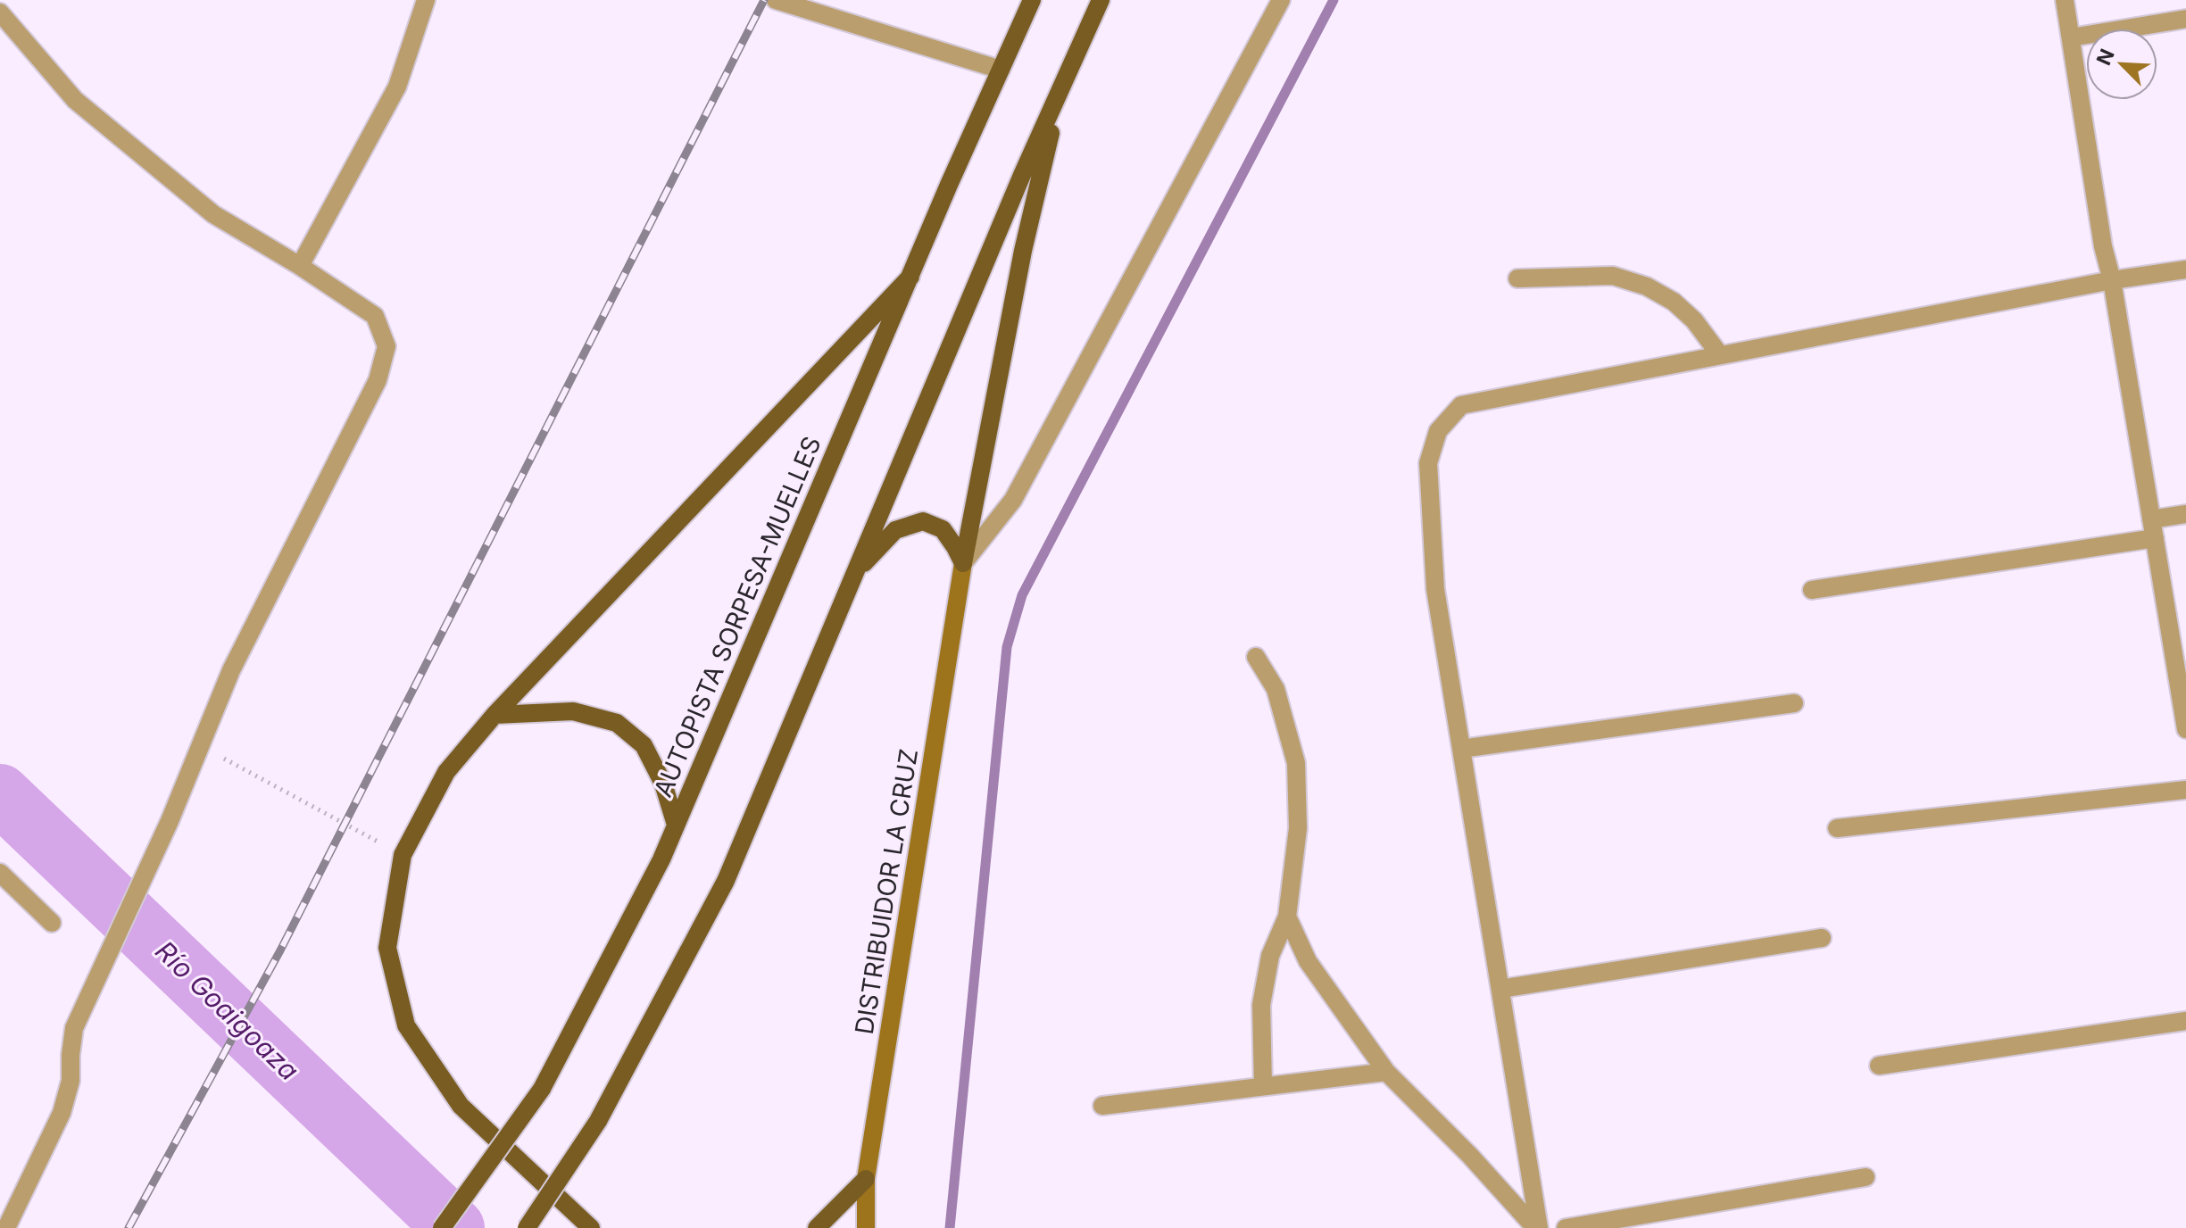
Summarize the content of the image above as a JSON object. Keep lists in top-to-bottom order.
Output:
{
  "streets": {
    "main road": ["AUTOPISTA SORPESA-MUELLES", "DISTRIBUIDOR LA CRUZ"]
  },
  "water": ["Río Goaigoaza"],
  "north": "top left"
}
